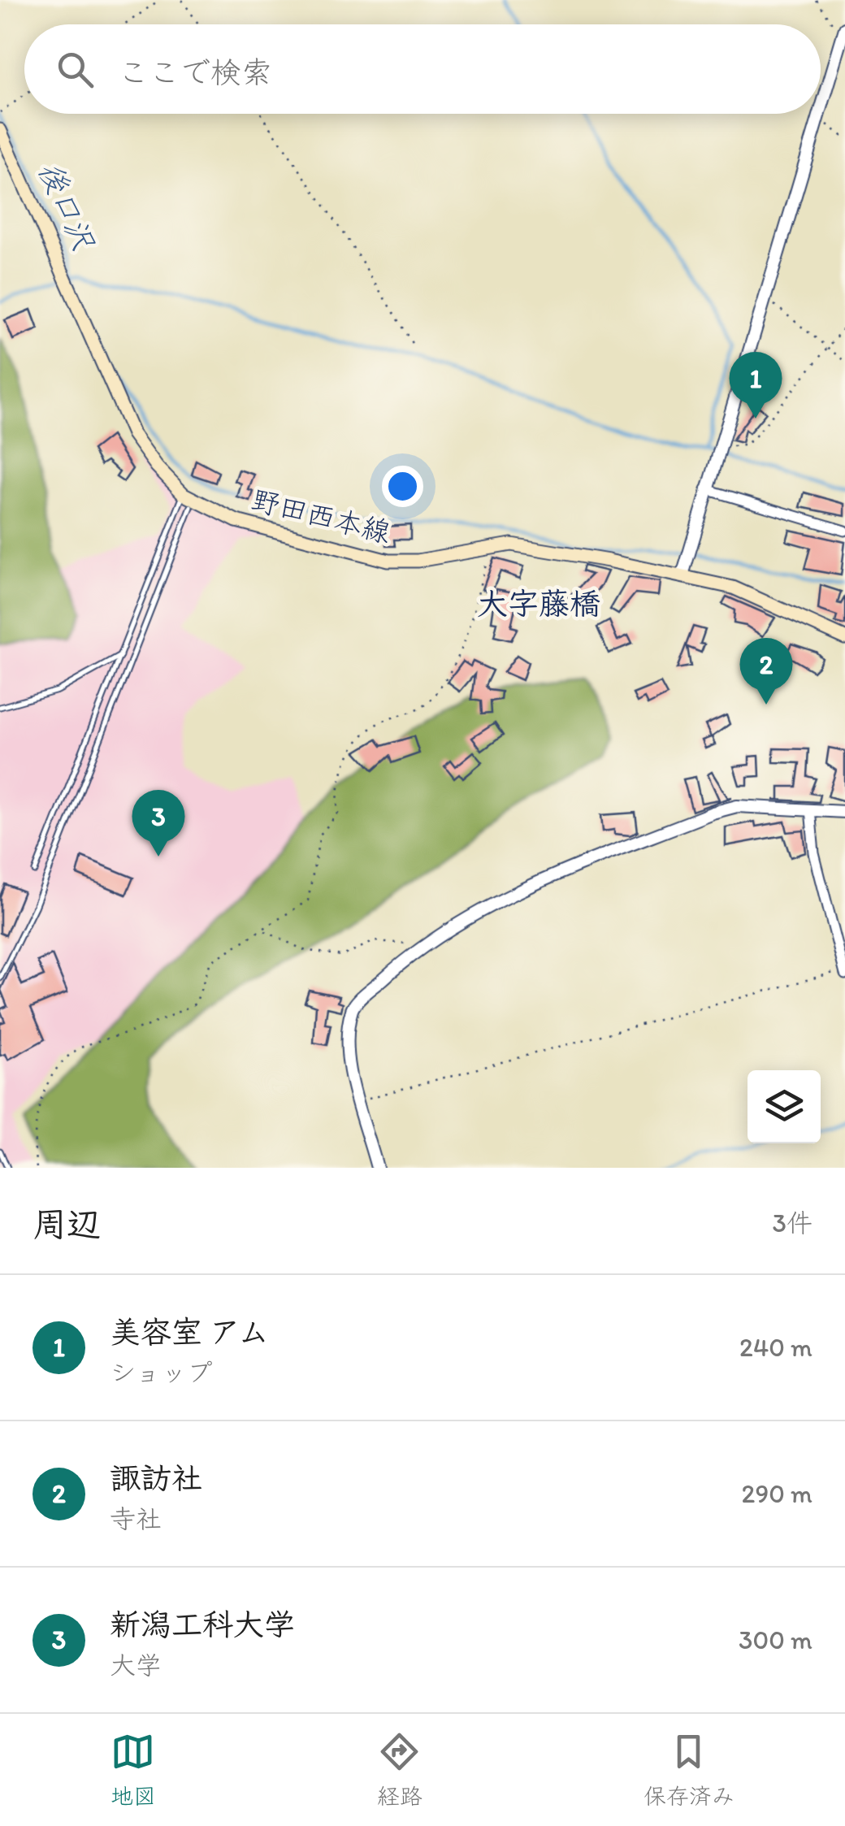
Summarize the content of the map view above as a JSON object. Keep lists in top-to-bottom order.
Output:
{
  "streets": {
    "main road": ["野田西本線"]
  },
  "districts": ["大字藤橋"],
  "water": ["後口沢"],
  "page": {
    "search": "ここで検索",
    "pins": ["1", "2", "3"],
    "heading": ["周辺", "3件"],
    "list": [
      {
        "mark": "1",
        "name": "美容室 アム",
        "note": "ショップ",
        "value": "240 m"
      },
      {
        "mark": "2",
        "name": "諏訪社",
        "note": "寺社",
        "value": "290 m"
      },
      {
        "mark": "3",
        "name": "新潟工科大学",
        "note": "大学",
        "value": "300 m"
      }
    ],
    "nav": ["地図", "経路", "保存済み"]
  }
}
